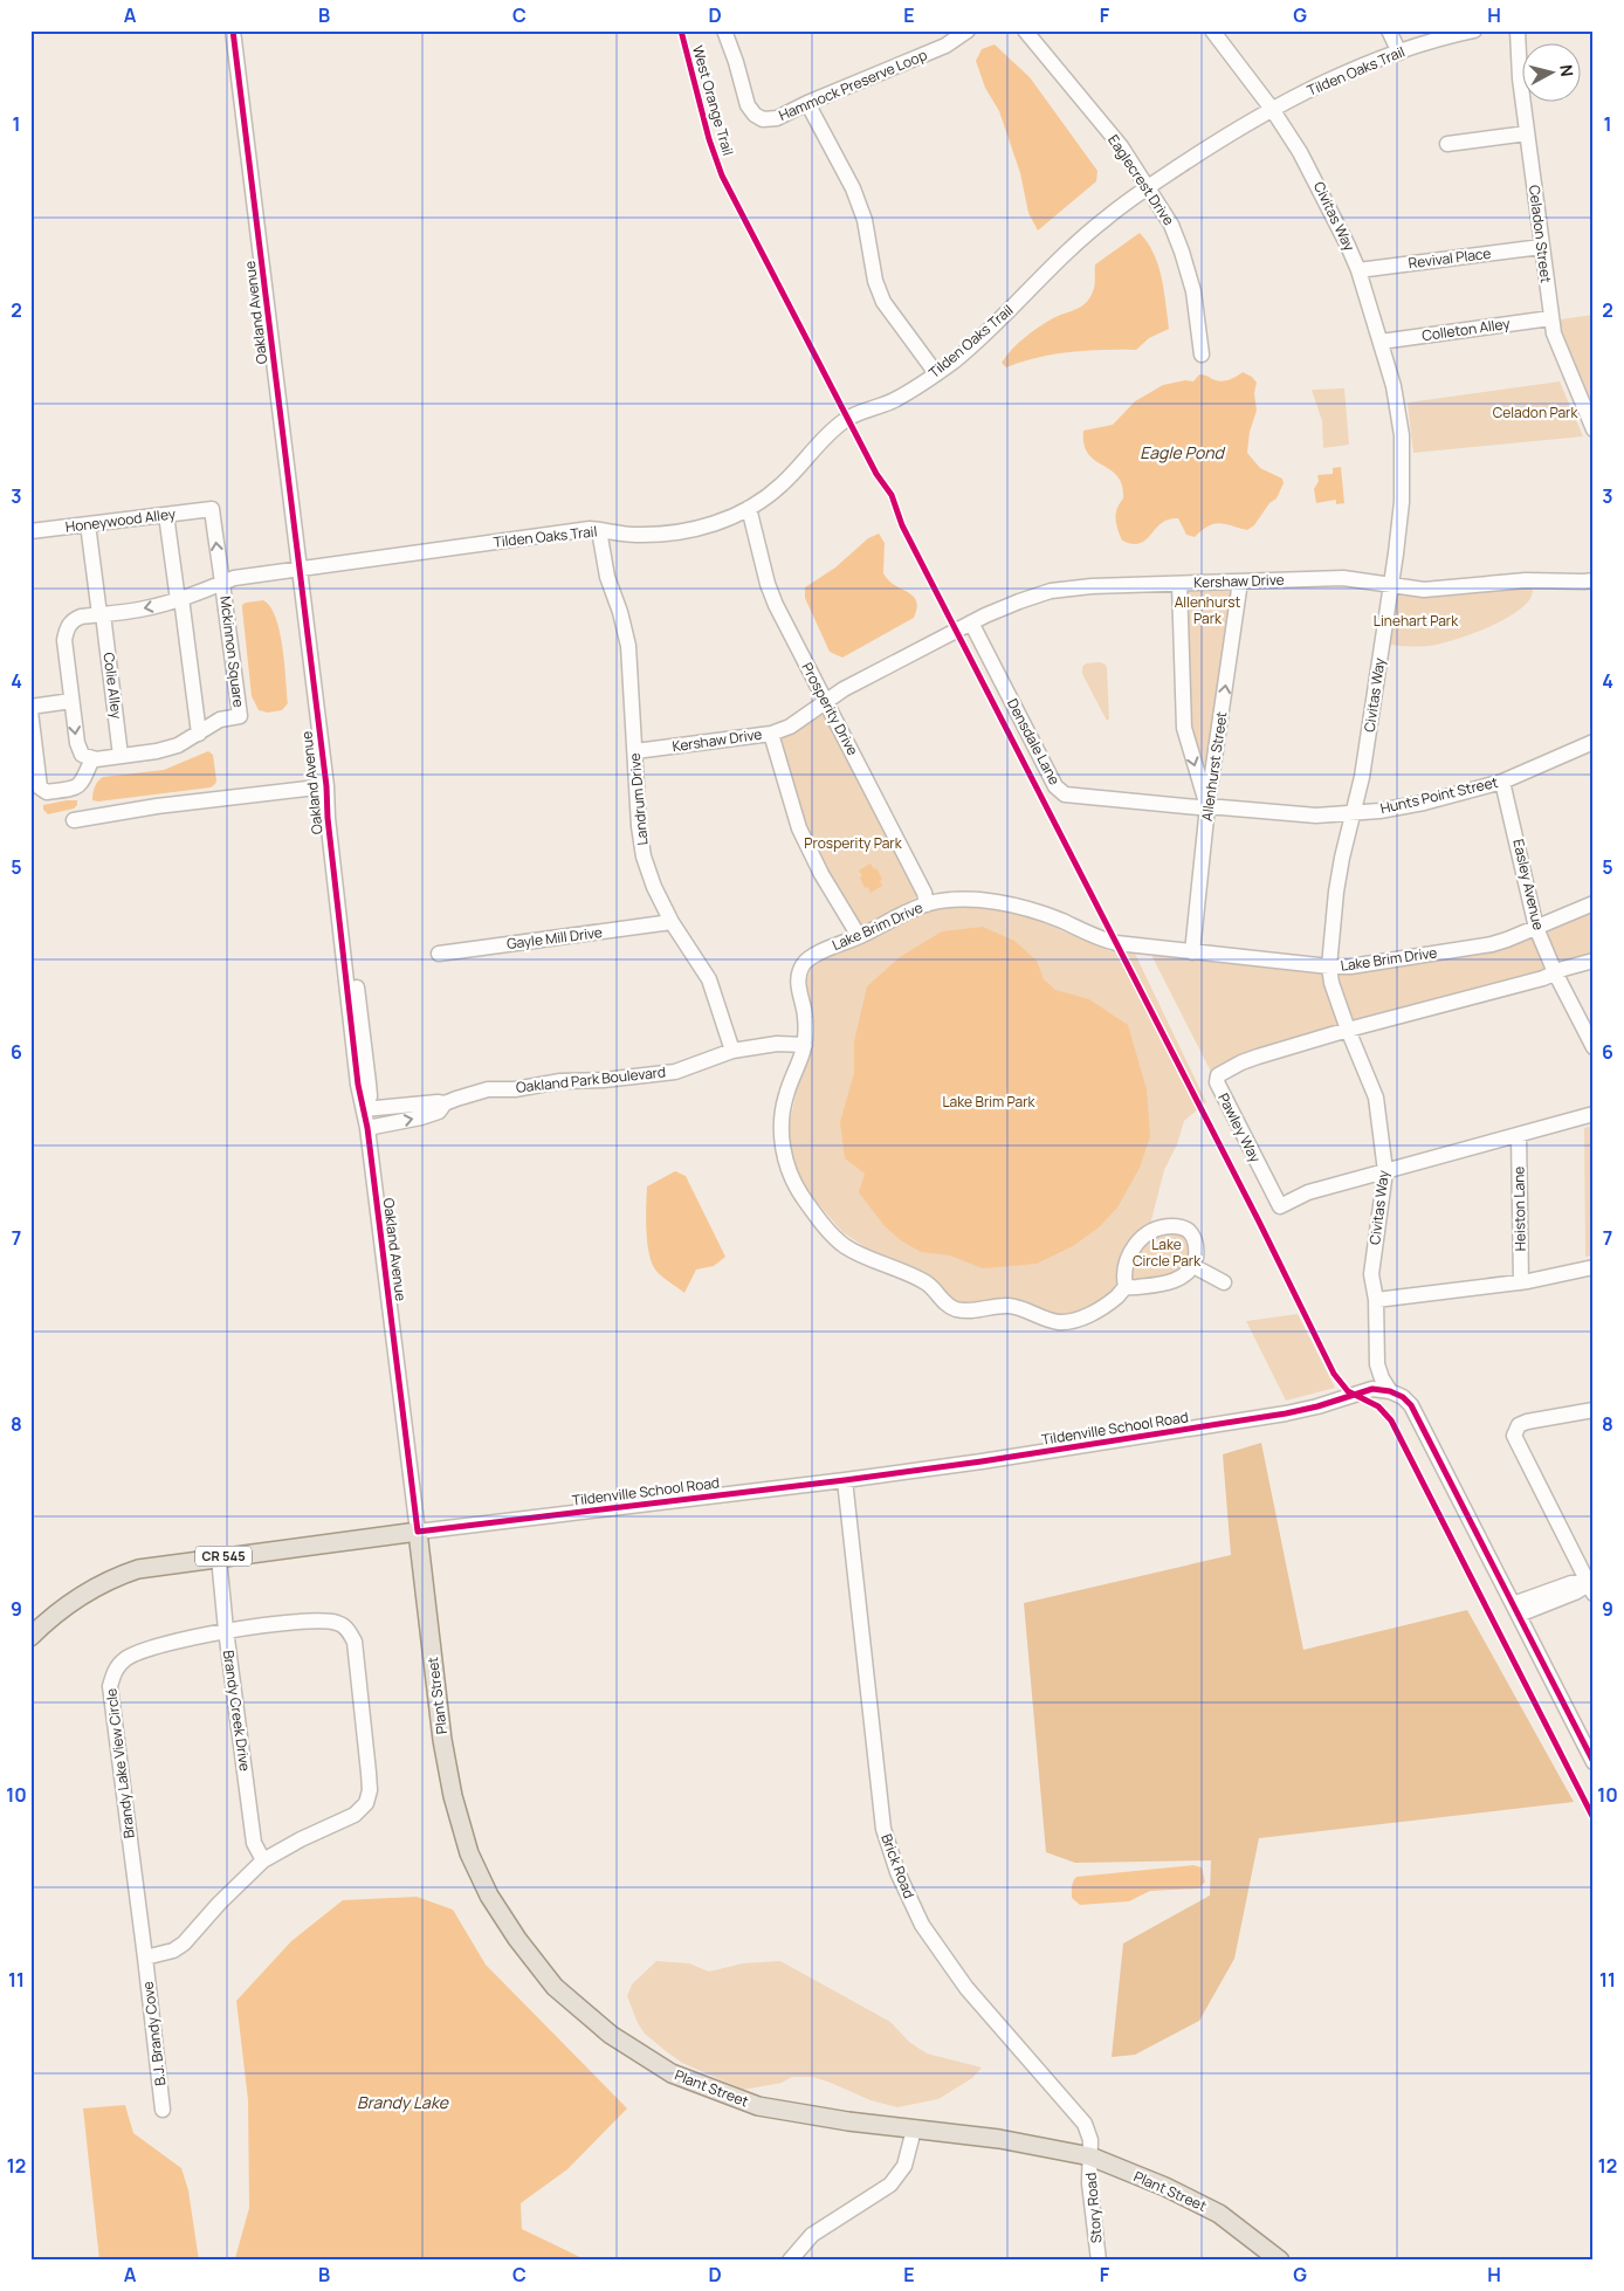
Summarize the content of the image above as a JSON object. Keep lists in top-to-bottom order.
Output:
{
  "streets": {
    "main road": ["Tildenville School Road", "CR 545", "Plant Street"],
    "street": [
      "Tilden Oaks Trail",
      "Hammock Preserve Loop",
      "Eaglecrest Drive",
      "Civitas Way",
      "Celadon Street",
      "Revival Place",
      "Oakland Avenue",
      "Colleton Alley",
      "Honeywood Alley",
      "Kershaw Drive",
      "Mckinnon Square",
      "Colie Alley",
      "Prosperity Drive",
      "Densdale Lane",
      "Allenhurst Street",
      "Hunts Point Street",
      "Landrum Drive",
      "Easley Avenue",
      "Lake Brim Drive",
      "Gayle Mill Drive",
      "Oakland Park Boulevard",
      "Pawley Way",
      "Heiston Lane",
      "Brandy Creek Drive",
      "Brandy Lake View Circle",
      "Brick Road",
      "B.J. Brandy Cove",
      "Story Road"
    ],
    "cycle path": ["West Orange Trail"]
  },
  "crossings": [
    ["Tilden Oaks Trail", "Eaglecrest Drive"],
    ["Tilden Oaks Trail", "Civitas Way"],
    ["Tilden Oaks Trail", "Oakland Avenue"],
    ["Tilden Oaks Trail", "Mckinnon Square"],
    ["Tilden Oaks Trail", "Prosperity Drive"],
    ["Tilden Oaks Trail", "Landrum Drive"],
    ["Civitas Way", "Revival Place"],
    ["Civitas Way", "Colleton Alley"],
    ["Civitas Way", "Kershaw Drive"],
    ["Civitas Way", "Hunts Point Street"],
    ["Civitas Way", "Lake Brim Drive"],
    ["Civitas Way", "Pawley Way"],
    ["Civitas Way", "Tildenville School Road"],
    ["Celadon Street", "Revival Place"],
    ["Celadon Street", "Colleton Alley"],
    ["Oakland Avenue", "Mckinnon Square"],
    ["Oakland Avenue", "Oakland Park Boulevard"],
    ["Oakland Avenue", "Tildenville School Road"],
    ["Oakland Avenue", "Plant Street"],
    ["Honeywood Alley", "Mckinnon Square"],
    ["Honeywood Alley", "Colie Alley"],
    ["Kershaw Drive", "Prosperity Drive"],
    ["Kershaw Drive", "Densdale Lane"],
    ["Kershaw Drive", "Allenhurst Street"],
    ["Kershaw Drive", "Landrum Drive"],
    ["Mckinnon Square", "Colie Alley"],
    ["Prosperity Drive", "Lake Brim Drive"],
    ["Densdale Lane", "Allenhurst Street"],
    ["Densdale Lane", "Hunts Point Street"],
    ["Allenhurst Street", "Hunts Point Street"],
    ["Allenhurst Street", "Lake Brim Drive"],
    ["Hunts Point Street", "Easley Avenue"],
    ["Landrum Drive", "Gayle Mill Drive"],
    ["Landrum Drive", "Oakland Park Boulevard"],
    ["Easley Avenue", "Lake Brim Drive"],
    ["Easley Avenue", "Pawley Way"],
    ["Lake Brim Drive", "Oakland Park Boulevard"],
    ["Pawley Way", "Heiston Lane"],
    ["Tildenville School Road", "Plant Street"],
    ["Tildenville School Road", "Brandy Creek Drive"],
    ["Tildenville School Road", "Brick Road"],
    ["Plant Street", "Brick Road"],
    ["Plant Street", "Story Road"],
    ["Brandy Creek Drive", "Brandy Lake View Circle"],
    ["Brandy Lake View Circle", "B.J. Brandy Cove"],
    ["Brick Road", "Story Road"]
  ],
  "water": ["Eagle Pond", "Brandy Lake"],
  "parks": [
    "Celadon Park",
    "Allenhurst Park",
    "Linehart Park",
    "Prosperity Park",
    "Lake Brim Park",
    "Lake Circle Park"
  ],
  "north": "right",
  "grid": {
    "columns": [
      "A",
      "B",
      "C",
      "D",
      "E",
      "F",
      "G",
      "H"
    ],
    "rows": [
      "1",
      "2",
      "3",
      "4",
      "5",
      "6",
      "7",
      "8",
      "9",
      "10",
      "11",
      "12"
    ]
  }
}
